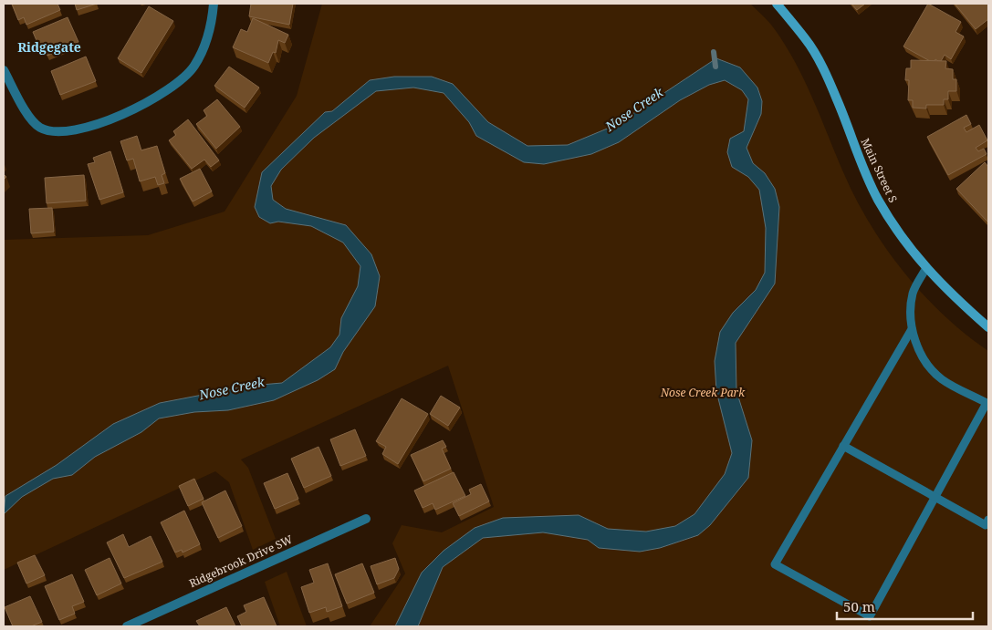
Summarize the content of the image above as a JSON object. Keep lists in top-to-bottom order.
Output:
{
  "streets": {
    "main road": ["Main Street S"],
    "street": ["Ridgebrook Drive SW"]
  },
  "districts": ["Ridgegate"],
  "water": ["Nose Creek"],
  "parks": ["Nose Creek Park"],
  "scale_bar": "50 m"
}
